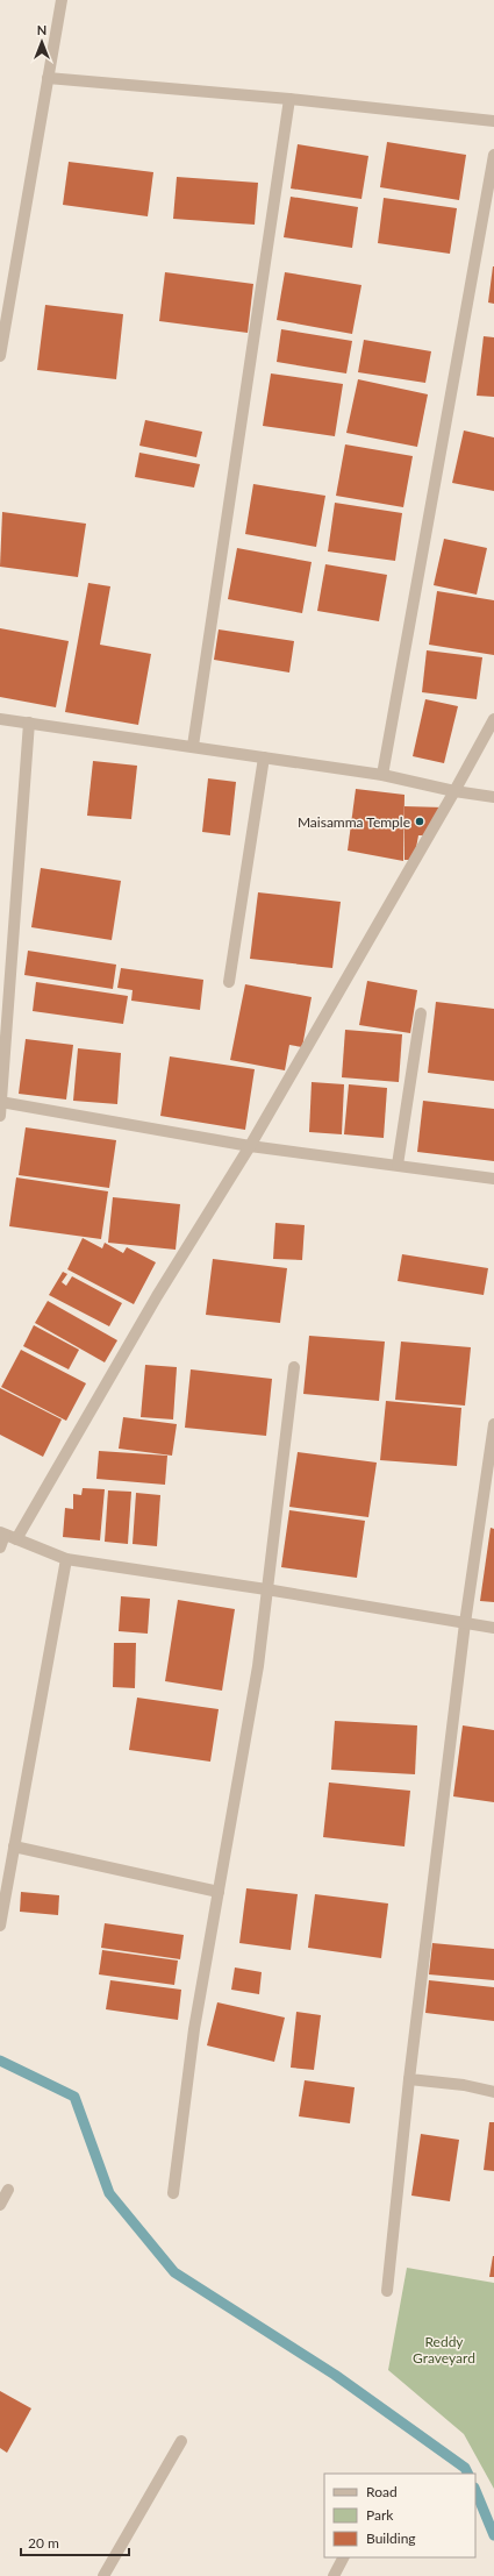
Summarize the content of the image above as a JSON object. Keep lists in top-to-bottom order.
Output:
{
  "parks": ["Reddy Graveyard"],
  "places": ["Maisamma Temple"],
  "legend": ["Road", "Park", "Building"],
  "scale_bar": "20 m",
  "north": "top"
}
